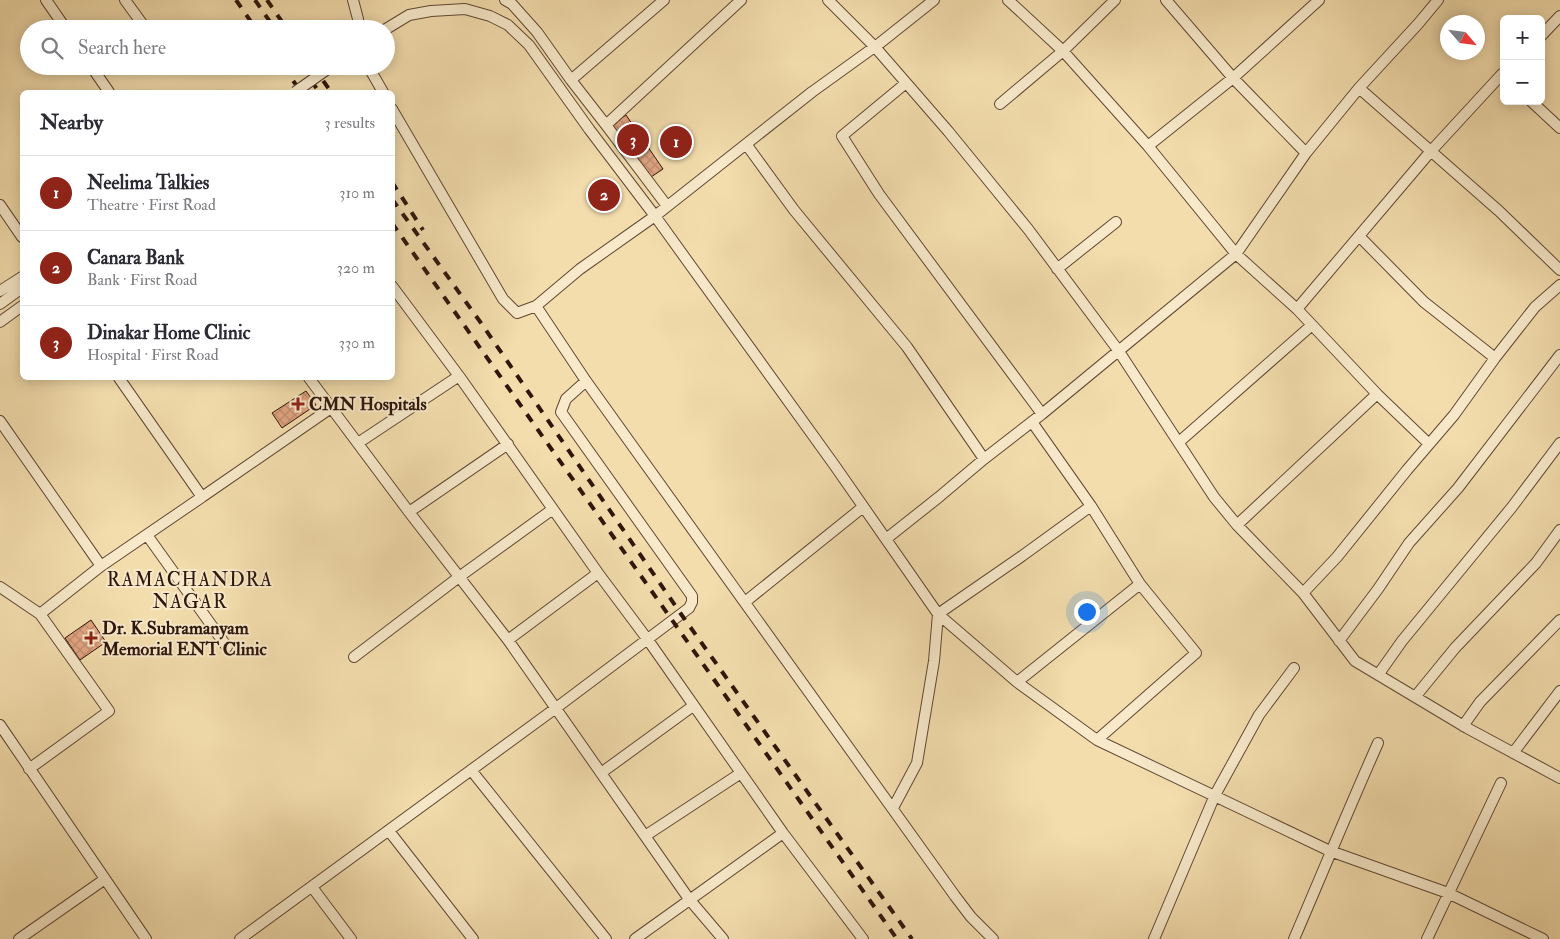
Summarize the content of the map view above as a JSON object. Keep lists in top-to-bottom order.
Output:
{
  "districts": ["RAMACHANDRA NAGAR"],
  "places": {
    "health": ["CMN Hospitals", "Dr. K.Subramanyam Memorial ENT Clinic"]
  },
  "north": "bottom right",
  "page": {
    "map_buttons": ["+", "−"],
    "search": "Search here",
    "heading": ["Nearby", "3 results"],
    "pins": ["3", "1", "2"],
    "list": [
      {
        "mark": "1",
        "name": "Neelima Talkies",
        "note": "Theatre · First Road",
        "value": "310 m"
      },
      {
        "mark": "2",
        "name": "Canara Bank",
        "note": "Bank · First Road",
        "value": "320 m"
      },
      {
        "mark": "3",
        "name": "Dinakar Home Clinic",
        "note": "Hospital · First Road",
        "value": "330 m"
      }
    ]
  }
}
